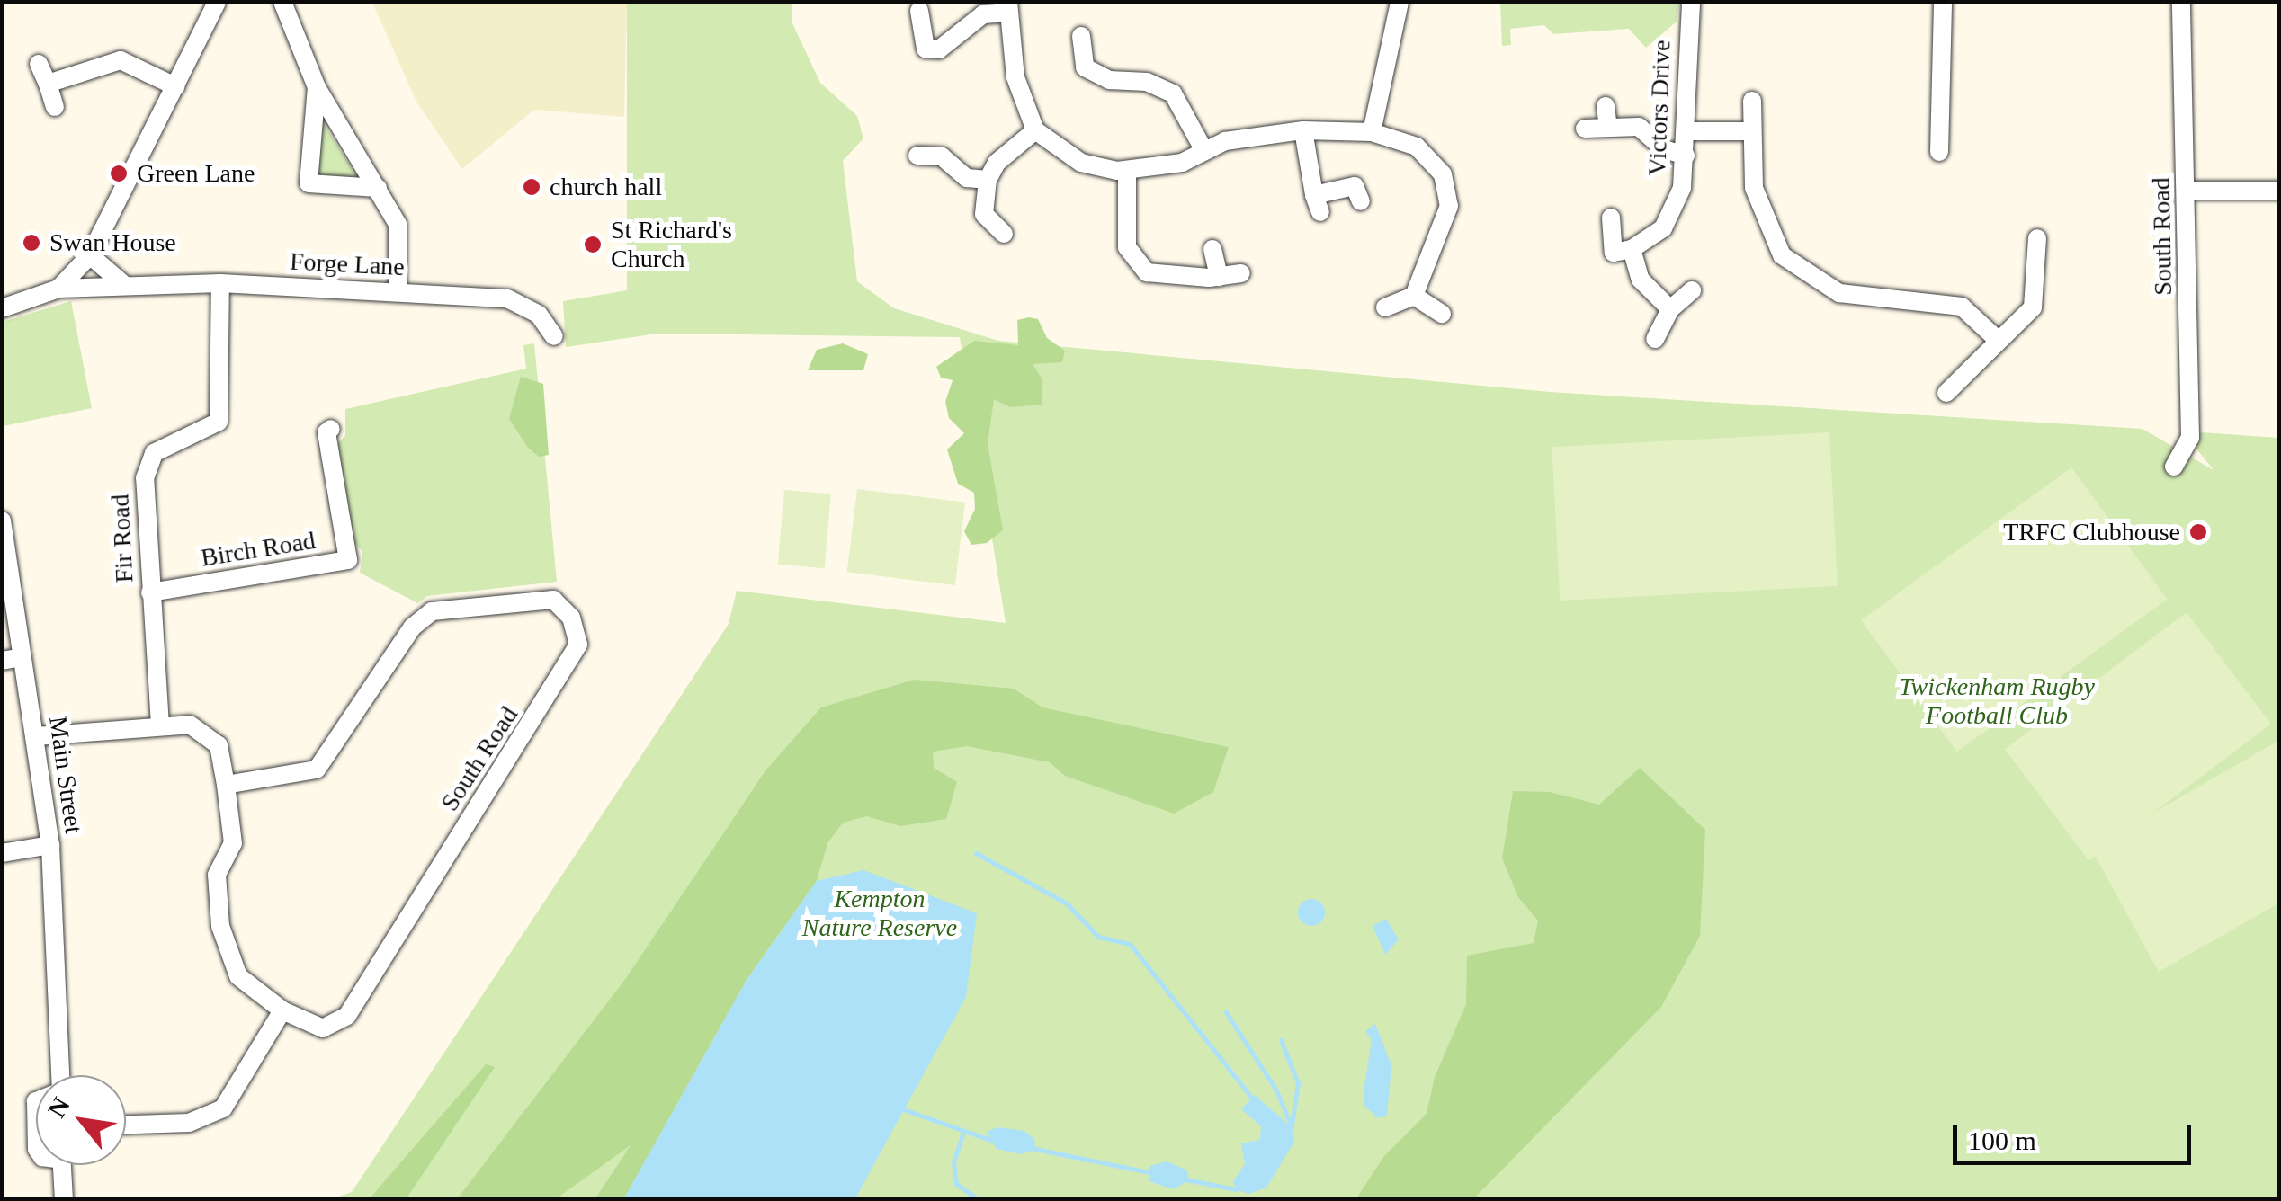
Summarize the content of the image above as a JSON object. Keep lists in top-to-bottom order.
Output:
{
  "streets": {
    "street": [
      "Victors Drive",
      "South Road",
      "Forge Lane",
      "Fir Road",
      "Birch Road",
      "Main Street"
    ]
  },
  "crossings": [
    ["South Road", "Fir Road"],
    ["South Road", "Main Street"],
    ["Forge Lane", "Fir Road"],
    ["Fir Road", "Birch Road"]
  ],
  "parks": ["Twickenham Rugby Football Club", "Kempton Nature Reserve"],
  "places": [
    "Green Lane",
    "church hall",
    "Swan House",
    "St Richard's Church",
    "TRFC Clubhouse"
  ],
  "scale_bar": "100 m",
  "north": "top left"
}
